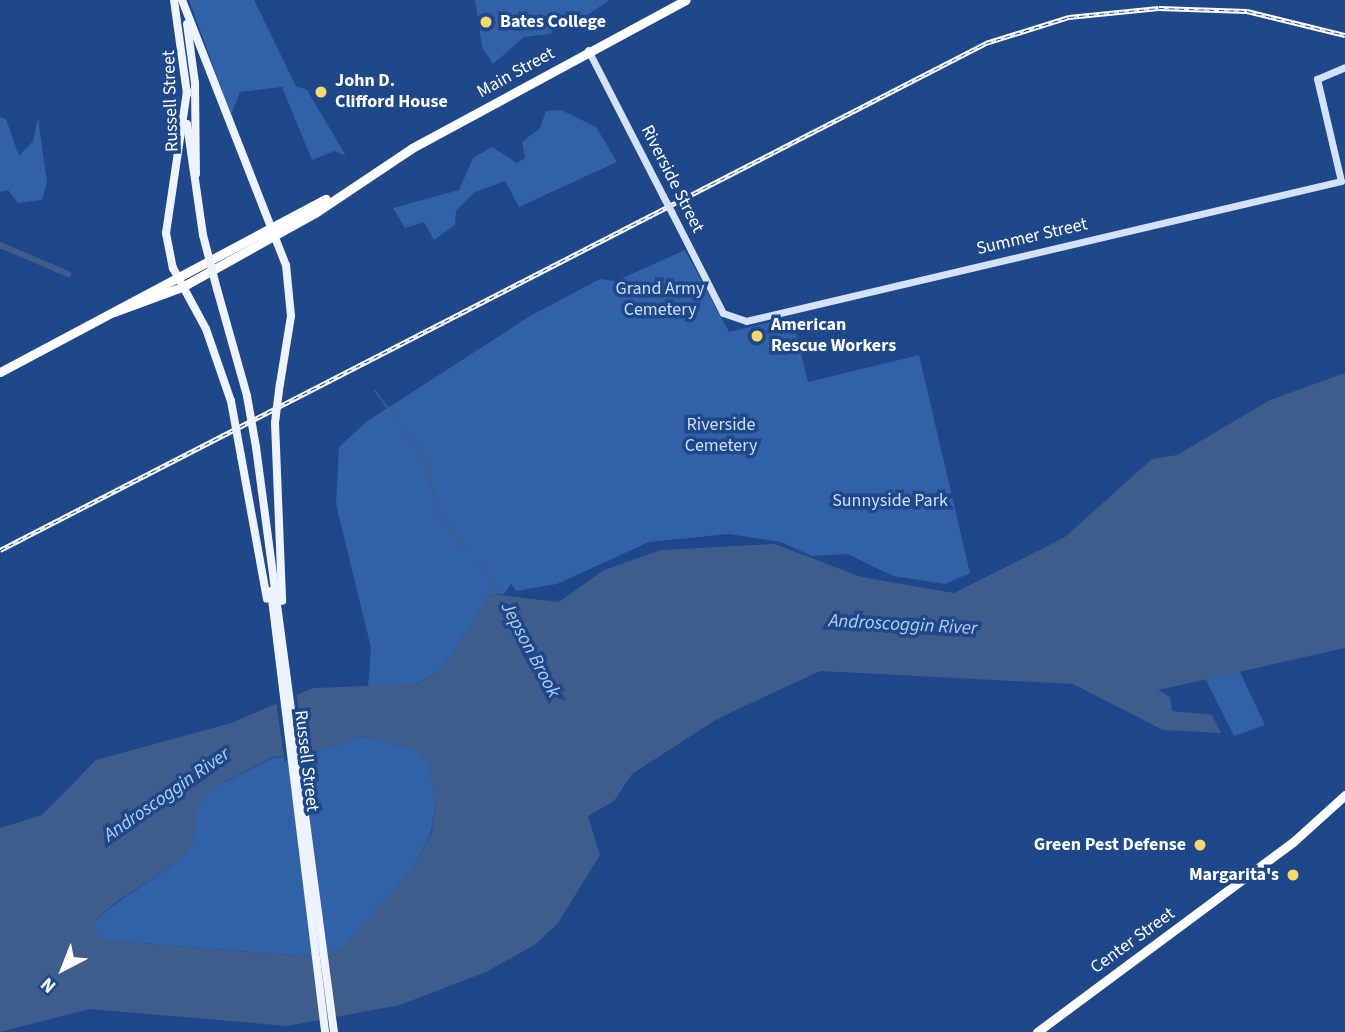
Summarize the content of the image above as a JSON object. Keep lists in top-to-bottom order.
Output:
{
  "streets": {
    "highway": ["Main Street", "Center Street"],
    "main road": ["Russell Street"],
    "street": ["Riverside Street", "Summer Street"]
  },
  "crossings": [
    ["Main Street", "Riverside Street"],
    ["Riverside Street", "Summer Street"]
  ],
  "water": ["Androscoggin River", "Jepson Brook"],
  "parks": ["Grand Army Cemetery", "Riverside Cemetery", "Sunnyside Park"],
  "places": [
    "Bates College",
    "John D. Clifford House",
    "American Rescue Workers",
    "Green Pest Defense",
    "Margarita's"
  ],
  "north": "bottom left"
}
